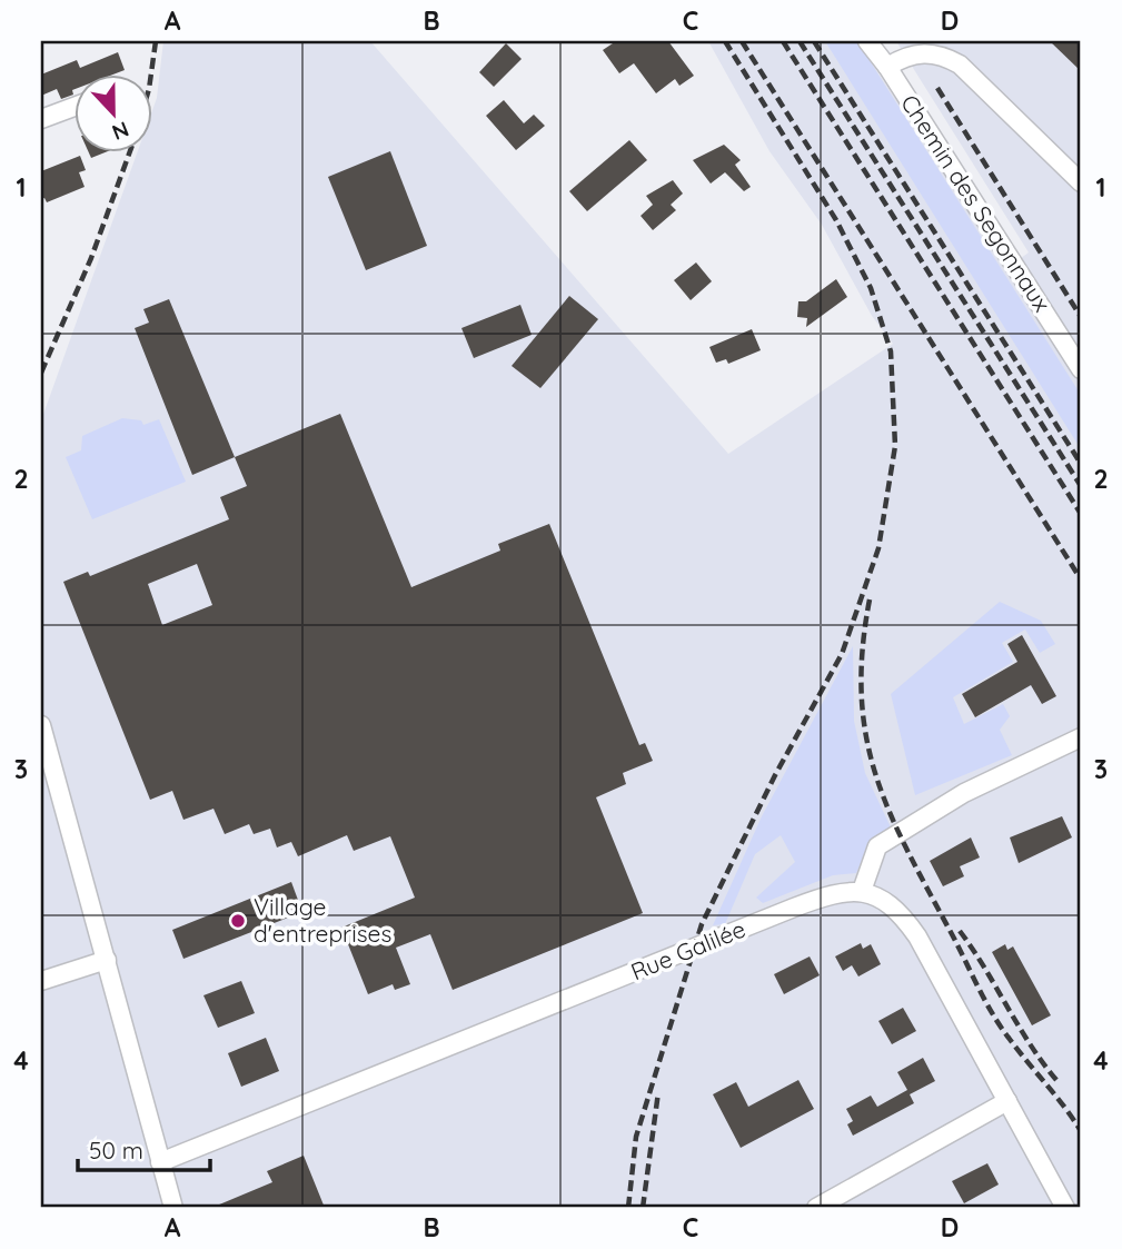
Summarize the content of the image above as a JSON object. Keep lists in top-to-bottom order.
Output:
{
  "streets": {
    "street": ["Chemin des Segonnaux", "Rue Galilée"]
  },
  "places": ["Village d'entreprises"],
  "scale_bar": "50 m",
  "north": "bottom",
  "grid": {
    "columns": [
      "A",
      "B",
      "C",
      "D"
    ],
    "rows": [
      "1",
      "2",
      "3",
      "4"
    ]
  }
}
